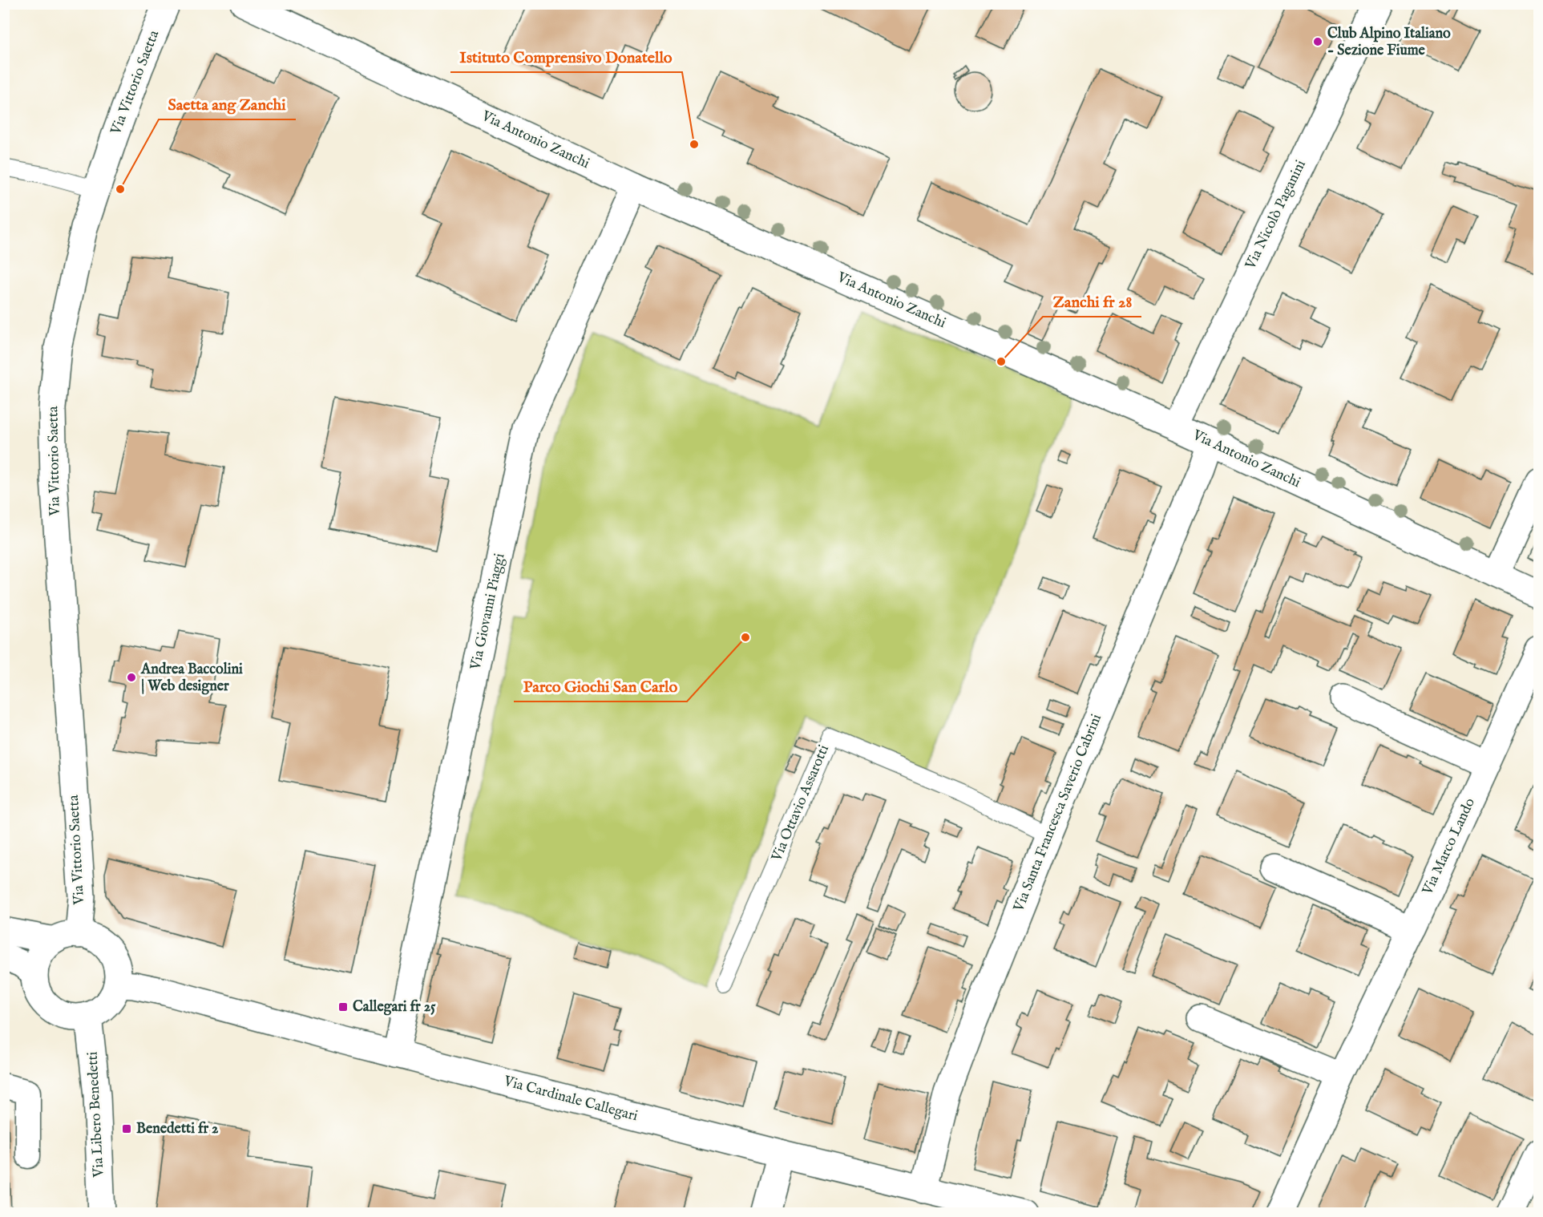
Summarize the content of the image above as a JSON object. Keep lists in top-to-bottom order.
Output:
{
  "streets": {
    "street": [
      "Via Vittorio Saetta",
      "Via Antonio Zanchi",
      "Via Nicolò Paganini",
      "Via Giovanni Piaggi",
      "Via Santa Francesca Saverio Cabrini",
      "Via Marco Lando",
      "Via Cardinale Callegari",
      "Via Libero Benedetti"
    ],
    "lane": ["Via Ottavio Assarotti"]
  },
  "crossings": [
    ["Via Vittorio Saetta", "Via Cardinale Callegari"],
    ["Via Vittorio Saetta", "Via Libero Benedetti"],
    ["Via Antonio Zanchi", "Via Nicolò Paganini"],
    ["Via Antonio Zanchi", "Via Giovanni Piaggi"],
    ["Via Antonio Zanchi", "Via Santa Francesca Saverio Cabrini"],
    ["Via Giovanni Piaggi", "Via Cardinale Callegari"],
    ["Via Ottavio Assarotti", "Via Santa Francesca Saverio Cabrini"],
    ["Via Santa Francesca Saverio Cabrini", "Via Cardinale Callegari"],
    ["Via Cardinale Callegari", "Via Libero Benedetti"]
  ],
  "places": {
    "other": [
      "Club Alpino Italiano - Sezione Fiume",
      "Istituto Comprensivo Donatello",
      "Saetta ang Zanchi",
      "Zanchi fr 28",
      "Parco Giochi San Carlo",
      "Andrea Baccolini | Web designer"
    ],
    "transit": ["Callegari fr 25", "Benedetti fr 2"]
  }
}
